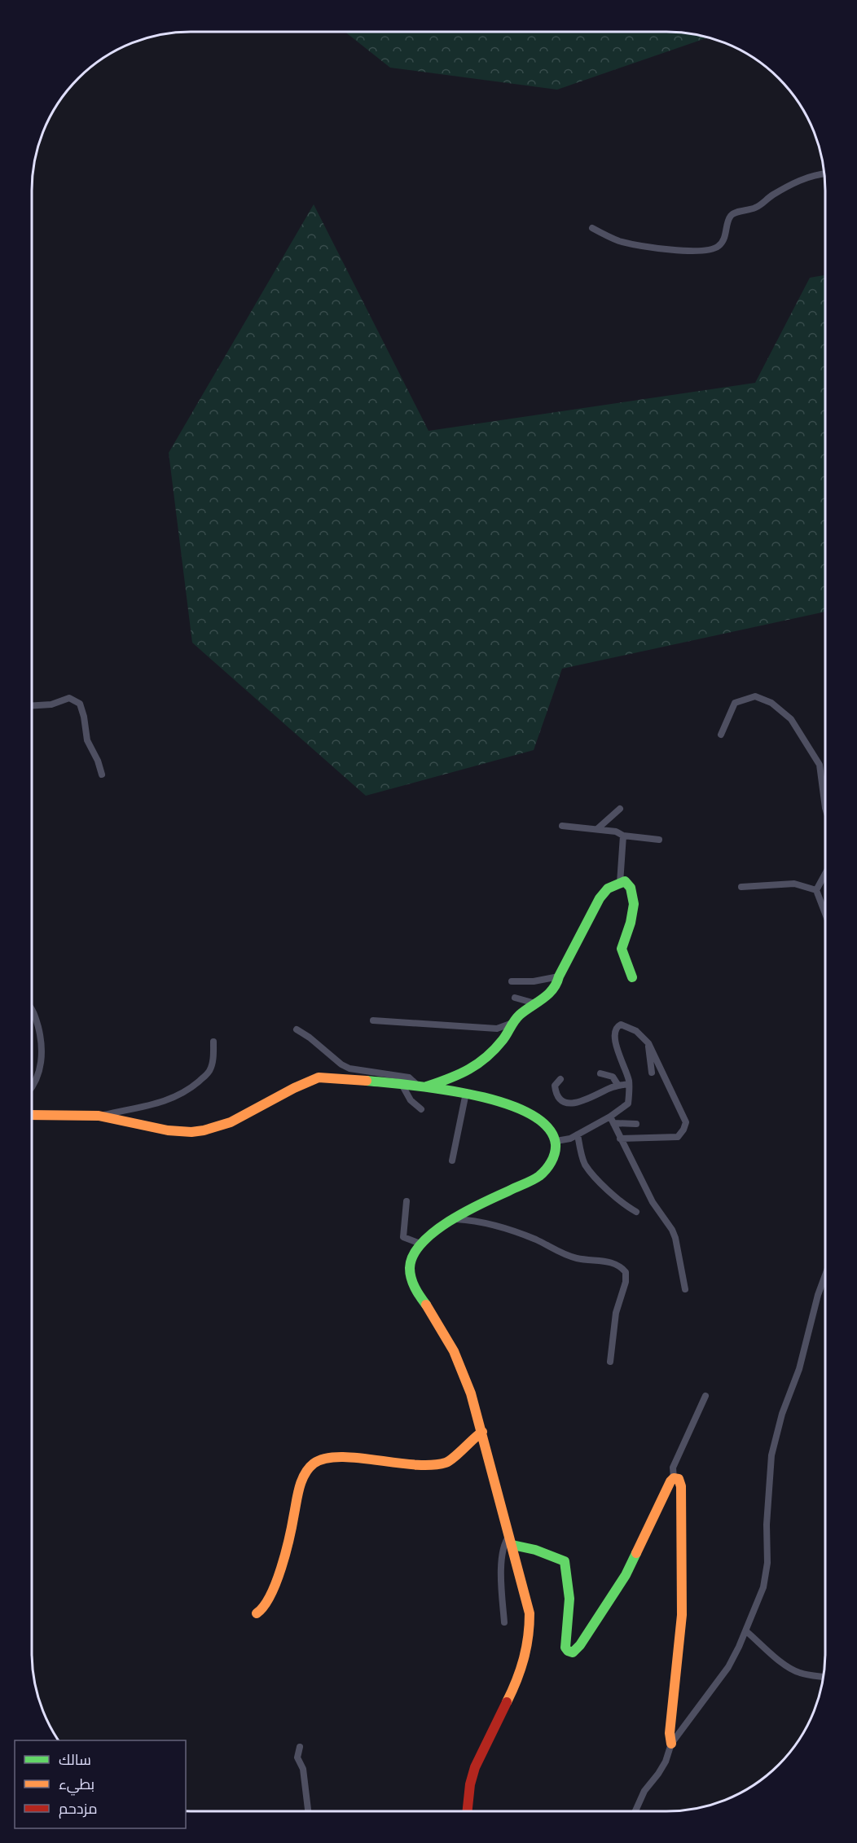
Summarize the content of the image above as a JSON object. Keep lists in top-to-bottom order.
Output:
{
  "legend": ["سالك", "بطيء", "مزدحم"]
}
